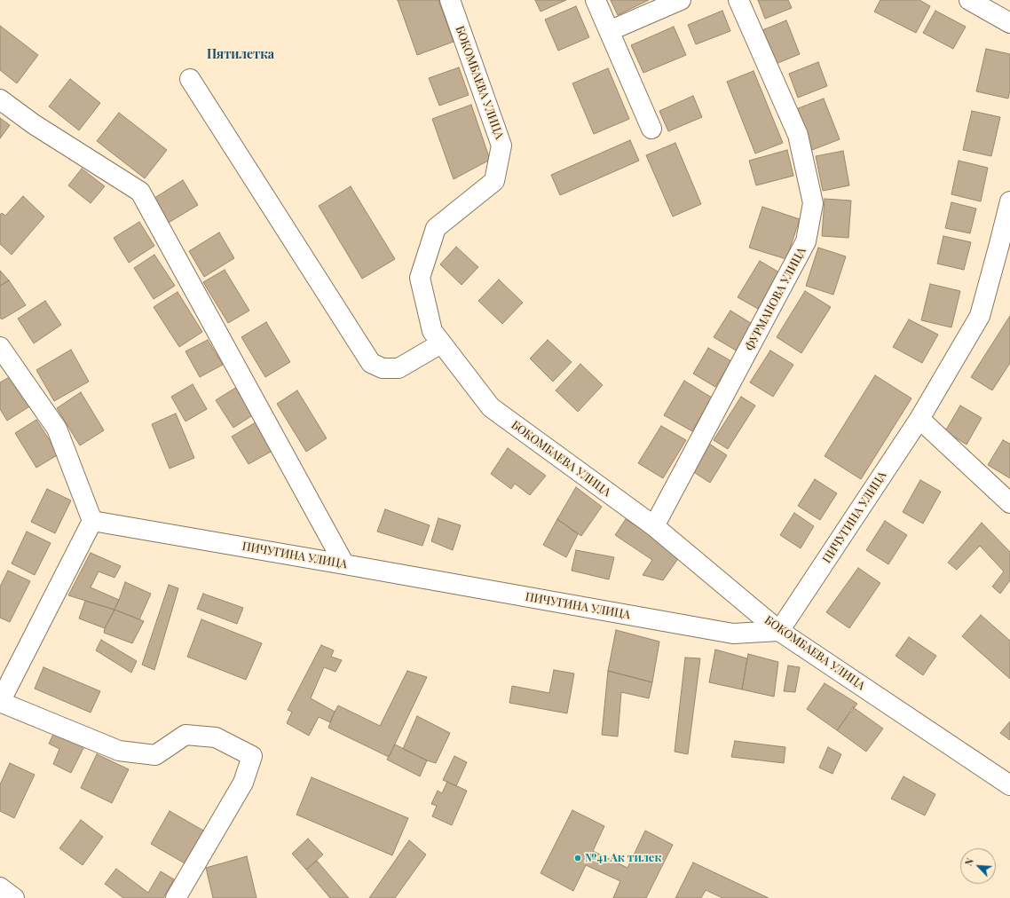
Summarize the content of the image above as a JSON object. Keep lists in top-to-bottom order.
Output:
{
  "streets": {
    "street": ["БОКОМБАЕВА УЛИЦА", "ФУРМАНОВА УЛИЦА", "ПИЧУГИНА УЛИЦА"]
  },
  "crossings": [
    ["БОКОМБАЕВА УЛИЦА", "ФУРМАНОВА УЛИЦА"],
    ["БОКОМБАЕВА УЛИЦА", "ПИЧУГИНА УЛИЦА"]
  ],
  "districts": ["Пятилетка"],
  "places": ["№41 Ак тилек"],
  "north": "top left"
}
